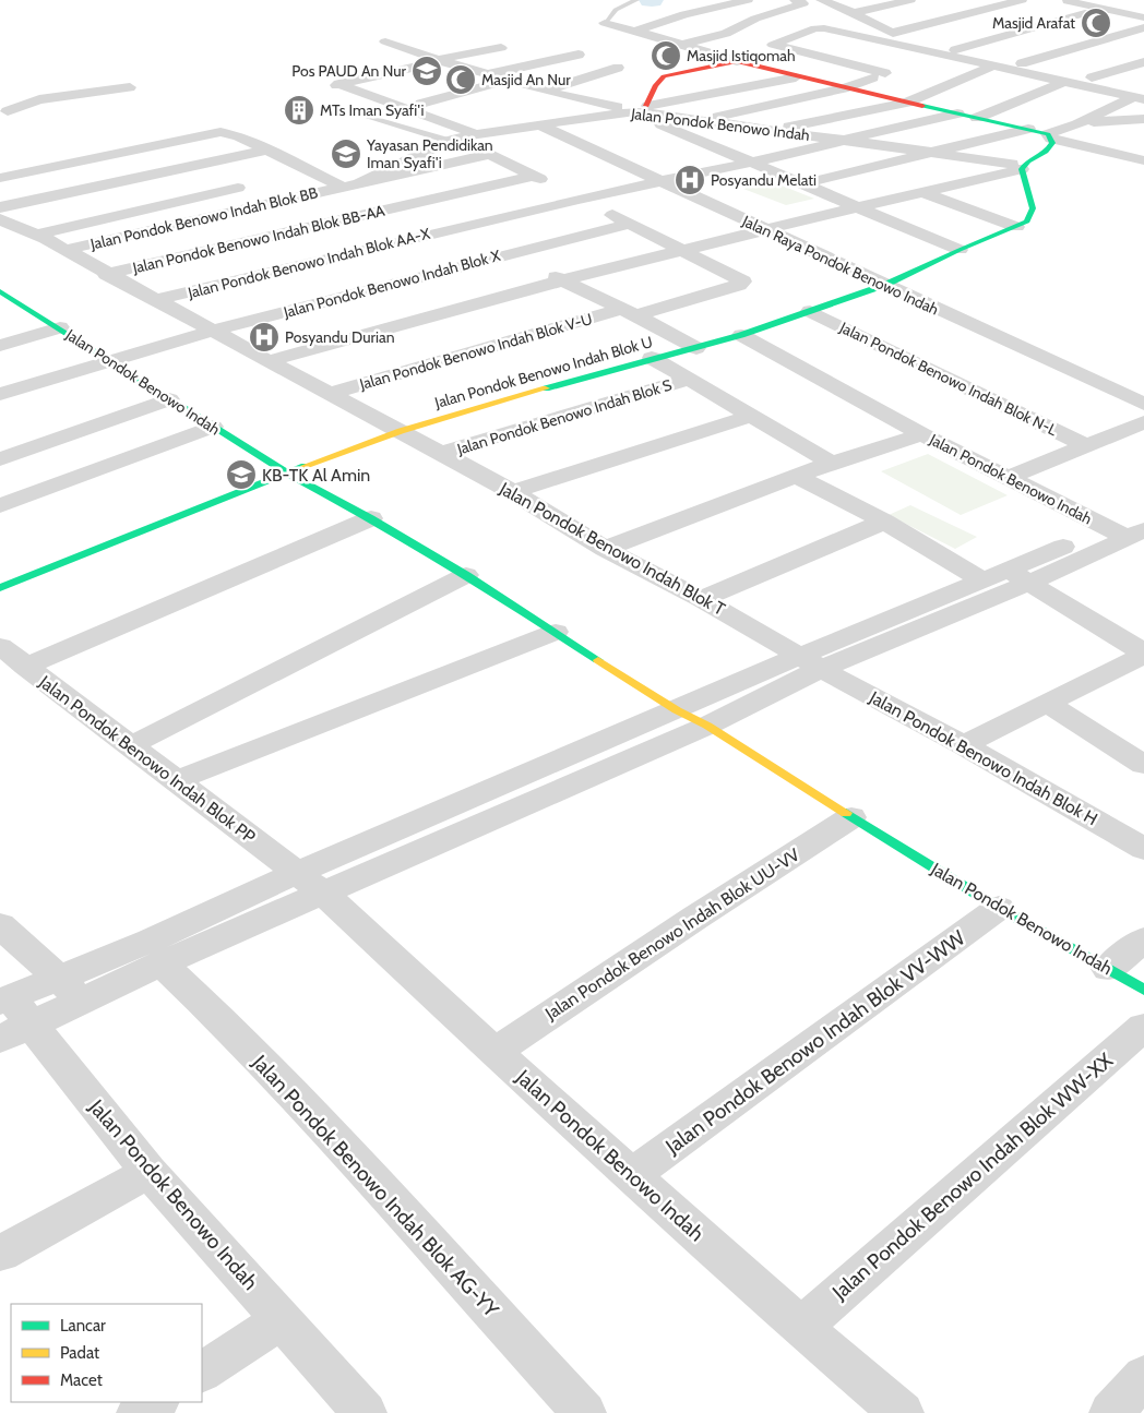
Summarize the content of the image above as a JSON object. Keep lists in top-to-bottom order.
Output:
{
  "streets": {
    "street": [
      "Jalan Pondok Benowo Indah",
      "Jalan Pondok Benowo Indah Blok BB",
      "Jalan Pondok Benowo Indah Blok BB-AA",
      "Jalan Pondok Benowo Indah Blok AA-X",
      "Jalan Raya Pondok Benowo Indah",
      "Jalan Pondok Benowo Indah Blok X",
      "Jalan Pondok Benowo Indah Blok V-U",
      "Jalan Pondok Benowo Indah Blok U",
      "Jalan Pondok Benowo Indah Blok N-L",
      "Jalan Pondok Benowo Indah Blok S",
      "Jalan Pondok Benowo Indah Blok T",
      "Jalan Pondok Benowo Indah Blok H",
      "Jalan Pondok Benowo Indah Blok PP",
      "Jalan Pondok Benowo Indah Blok UU-VV",
      "Jalan Pondok Benowo Indah Blok VV-WW",
      "Jalan Pondok Benowo Indah Blok WW-XX",
      "Jalan Pondok Benowo Indah Blok AG-YY"
    ]
  },
  "crossings": [
    ["Jalan Pondok Benowo Indah", "Jalan Pondok Benowo Indah Blok BB"],
    ["Jalan Pondok Benowo Indah", "Jalan Pondok Benowo Indah Blok AA-X"],
    ["Jalan Pondok Benowo Indah", "Jalan Raya Pondok Benowo Indah"],
    ["Jalan Pondok Benowo Indah", "Jalan Pondok Benowo Indah Blok X"],
    ["Jalan Pondok Benowo Indah", "Jalan Pondok Benowo Indah Blok U"],
    ["Jalan Pondok Benowo Indah", "Jalan Pondok Benowo Indah Blok T"],
    ["Jalan Pondok Benowo Indah", "Jalan Pondok Benowo Indah Blok H"],
    ["Jalan Pondok Benowo Indah", "Jalan Pondok Benowo Indah Blok PP"],
    ["Jalan Pondok Benowo Indah", "Jalan Pondok Benowo Indah Blok UU-VV"],
    ["Jalan Pondok Benowo Indah", "Jalan Pondok Benowo Indah Blok VV-WW"],
    ["Jalan Pondok Benowo Indah", "Jalan Pondok Benowo Indah Blok WW-XX"],
    ["Jalan Pondok Benowo Indah", "Jalan Pondok Benowo Indah Blok AG-YY"],
    ["Jalan Pondok Benowo Indah Blok BB", "Jalan Pondok Benowo Indah Blok T"],
    ["Jalan Pondok Benowo Indah Blok BB-AA", "Jalan Pondok Benowo Indah Blok T"],
    ["Jalan Pondok Benowo Indah Blok AA-X", "Jalan Raya Pondok Benowo Indah"],
    ["Jalan Pondok Benowo Indah Blok AA-X", "Jalan Pondok Benowo Indah Blok T"],
    ["Jalan Pondok Benowo Indah Blok X", "Jalan Pondok Benowo Indah Blok T"],
    ["Jalan Pondok Benowo Indah Blok V-U", "Jalan Pondok Benowo Indah Blok T"],
    ["Jalan Pondok Benowo Indah Blok U", "Jalan Pondok Benowo Indah Blok T"],
    ["Jalan Pondok Benowo Indah Blok S", "Jalan Pondok Benowo Indah Blok T"],
    ["Jalan Pondok Benowo Indah Blok T", "Jalan Pondok Benowo Indah Blok H"]
  ],
  "places": {
    "mosque": ["Masjid Arafat", "Masjid Istiqomah", "Masjid An Nur"],
    "school or university": ["Pos PAUD An Nur", "Yayasan Pendidikan Iman Syafi'i", "KB-TK Al Amin"],
    "building": ["MTs Iman Syafi'i"],
    "hospital": ["Posyandu Melati", "Posyandu Durian"]
  },
  "legend": ["Lancar", "Padat", "Macet"]
}
